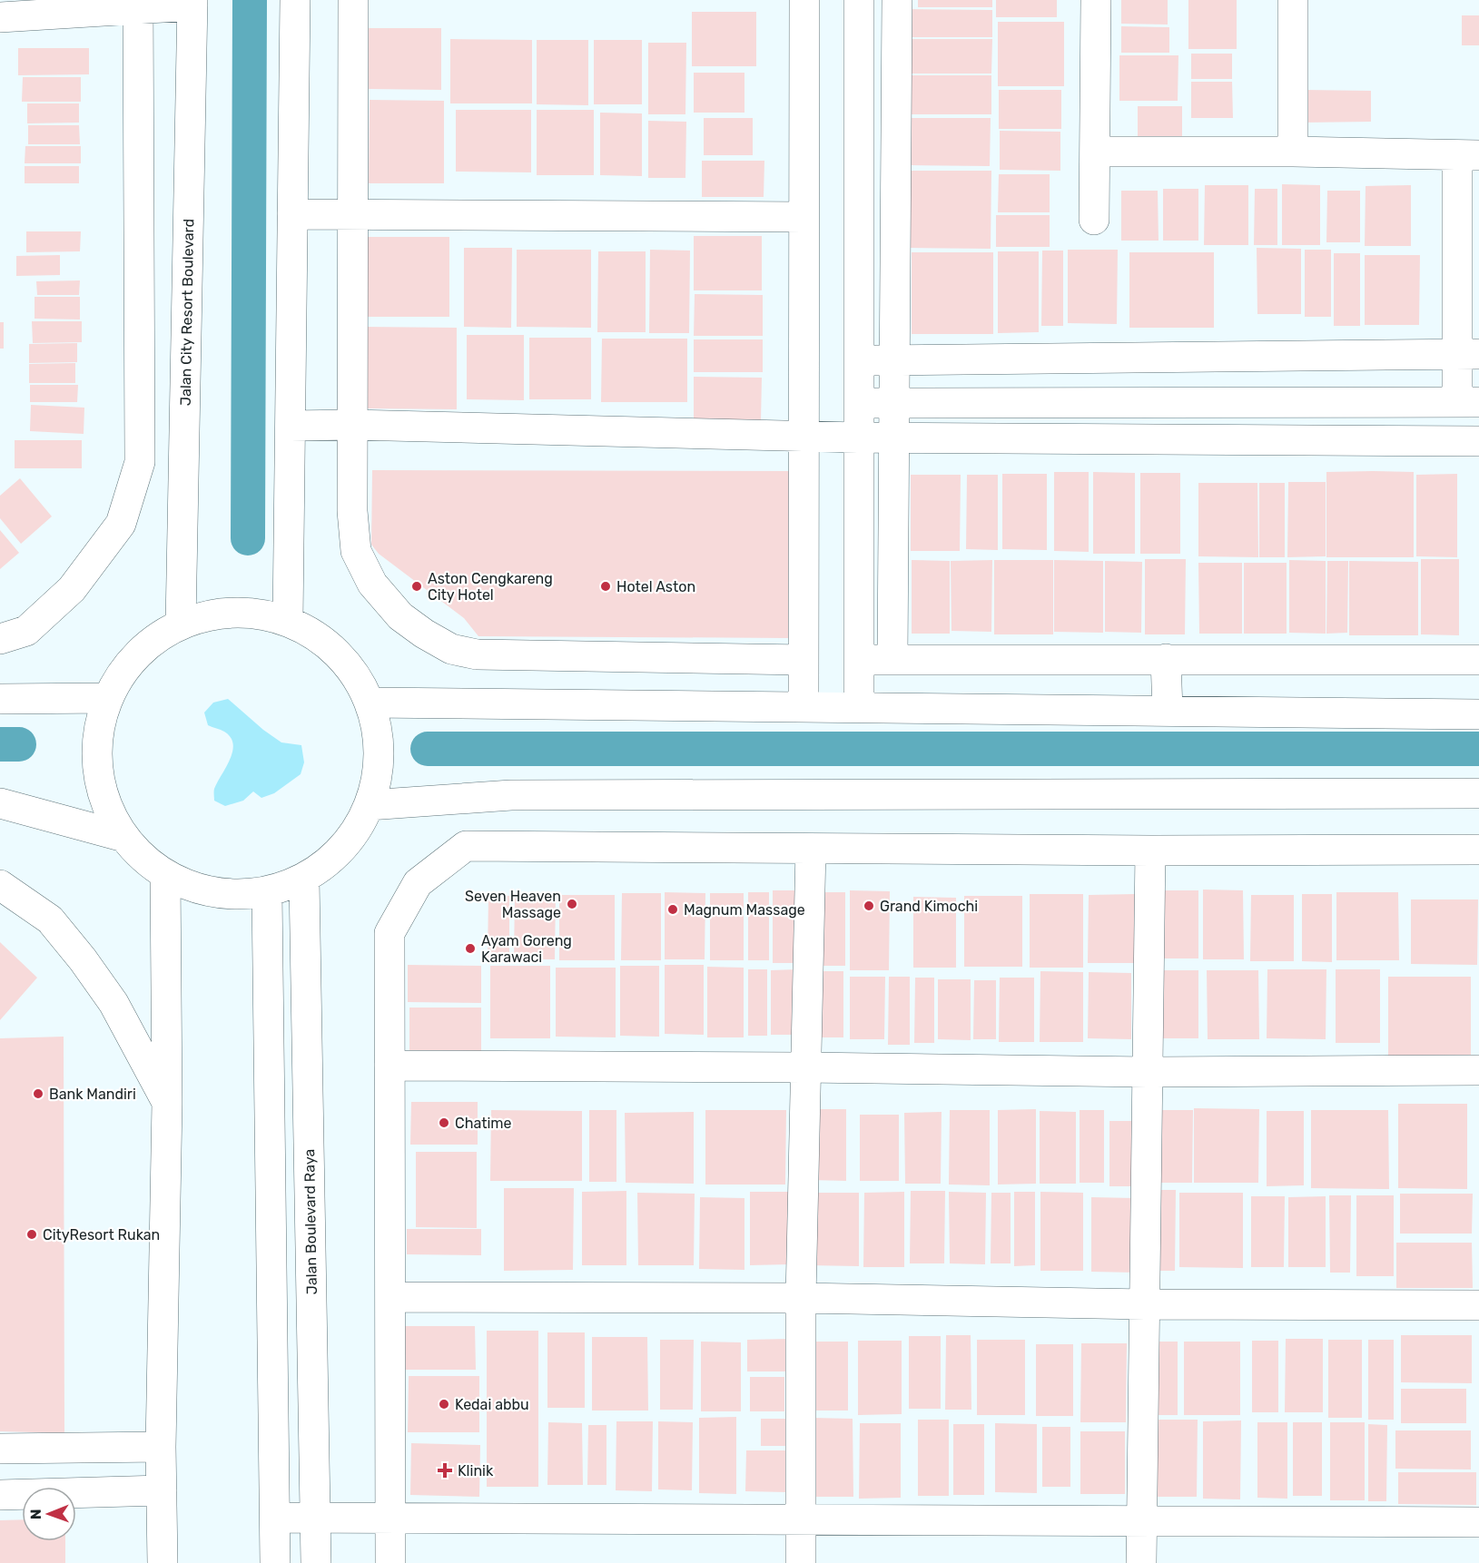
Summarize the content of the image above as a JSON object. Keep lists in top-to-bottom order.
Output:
{
  "streets": {
    "street": ["Jalan City Resort Boulevard", "Jalan Boulevard Raya"]
  },
  "places": {
    "other": [
      "Aston Cengkareng City Hotel",
      "Hotel Aston",
      "Seven Heaven Massage",
      "Grand Kimochi",
      "Magnum Massage",
      "Ayam Goreng Karawaci",
      "Bank Mandiri",
      "Chatime",
      "CityResort Rukan",
      "Kedai abbu"
    ],
    "health": ["Klinik"]
  },
  "north": "left"
}
